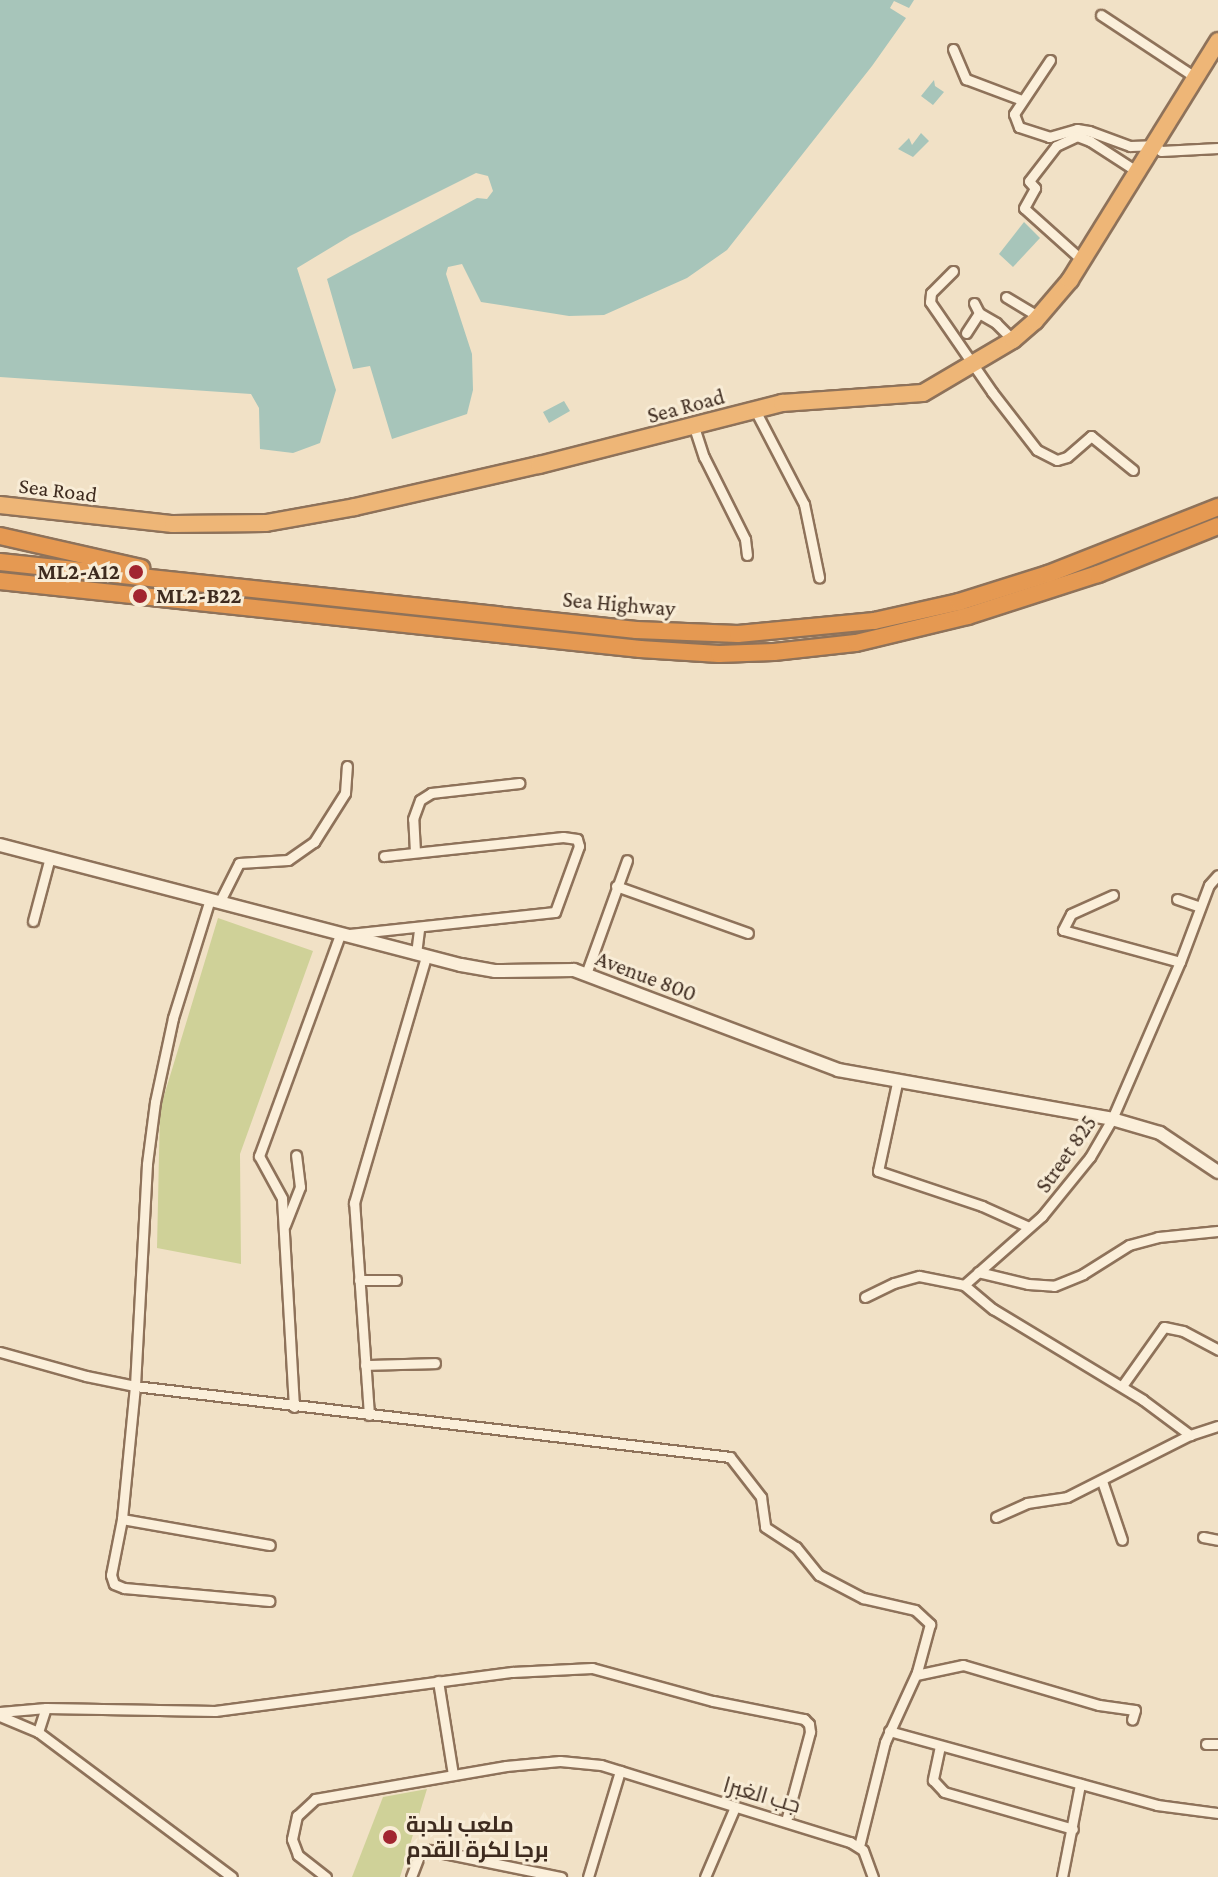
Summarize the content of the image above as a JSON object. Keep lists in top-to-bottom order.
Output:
{
  "streets": {
    "highway": ["Sea Road", "Sea Highway"],
    "main road": ["Avenue 800"],
    "street": ["Street 825", "جب الغبرا"]
  },
  "crossings": [
    ["Avenue 800", "Street 825"]
  ],
  "places": ["ML2-A12", "ML2-B22", "ملعب بلدبة برجا لكرة القدم"]
}
